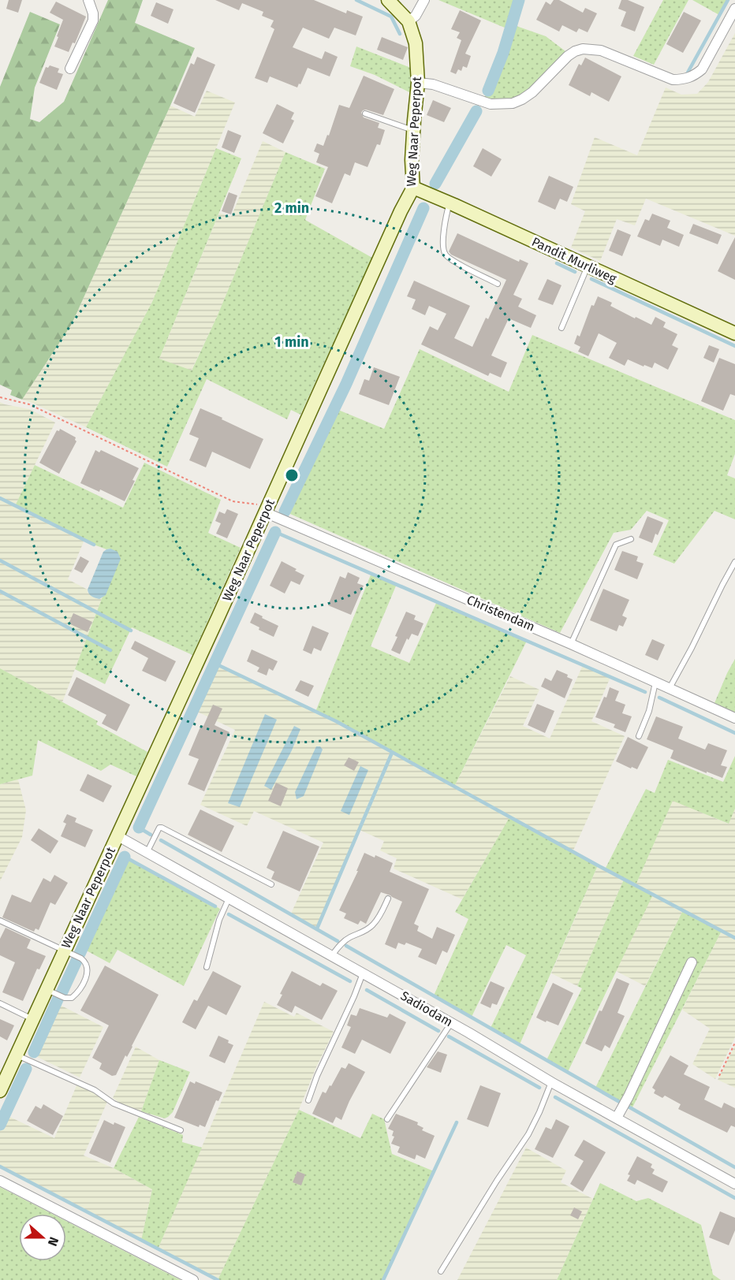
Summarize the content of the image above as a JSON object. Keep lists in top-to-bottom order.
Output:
{
  "streets": {
    "street": [
      "Weg Naar Peperpot",
      "Pandit Murliweg",
      "Christendam",
      "Sadiodam"
    ]
  },
  "crossings": [
    ["Weg Naar Peperpot", "Pandit Murliweg"],
    ["Weg Naar Peperpot", "Christendam"],
    ["Weg Naar Peperpot", "Sadiodam"]
  ],
  "north": "right",
  "rings": ["2 min", "1 min"]
}
